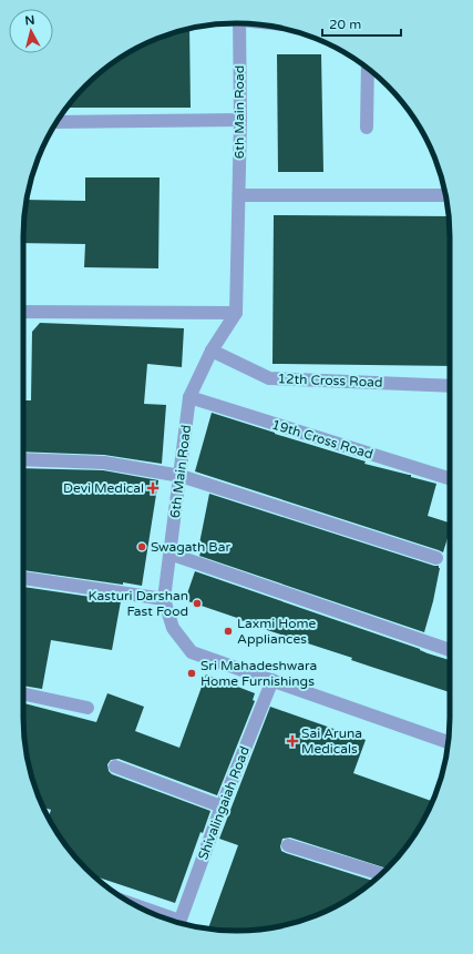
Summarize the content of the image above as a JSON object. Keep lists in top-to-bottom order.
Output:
{
  "streets": {
    "street": [
      "6th Main Road",
      "12th Cross Road",
      "19th Cross Road",
      "Shivalingaiah Road"
    ]
  },
  "crossings": [
    ["6th Main Road", "12th Cross Road"],
    ["6th Main Road", "19th Cross Road"],
    ["6th Main Road", "Shivalingaiah Road"]
  ],
  "places": {
    "health": ["Devi Medical", "Sai Aruna Medicals"],
    "other": [
      "Swagath Bar",
      "Kasturi Darshan Fast Food",
      "Laxmi Home Appliances",
      "Sri Mahadeshwara Home Furnishings"
    ]
  },
  "scale_bar": "20 m",
  "north": "top"
}
